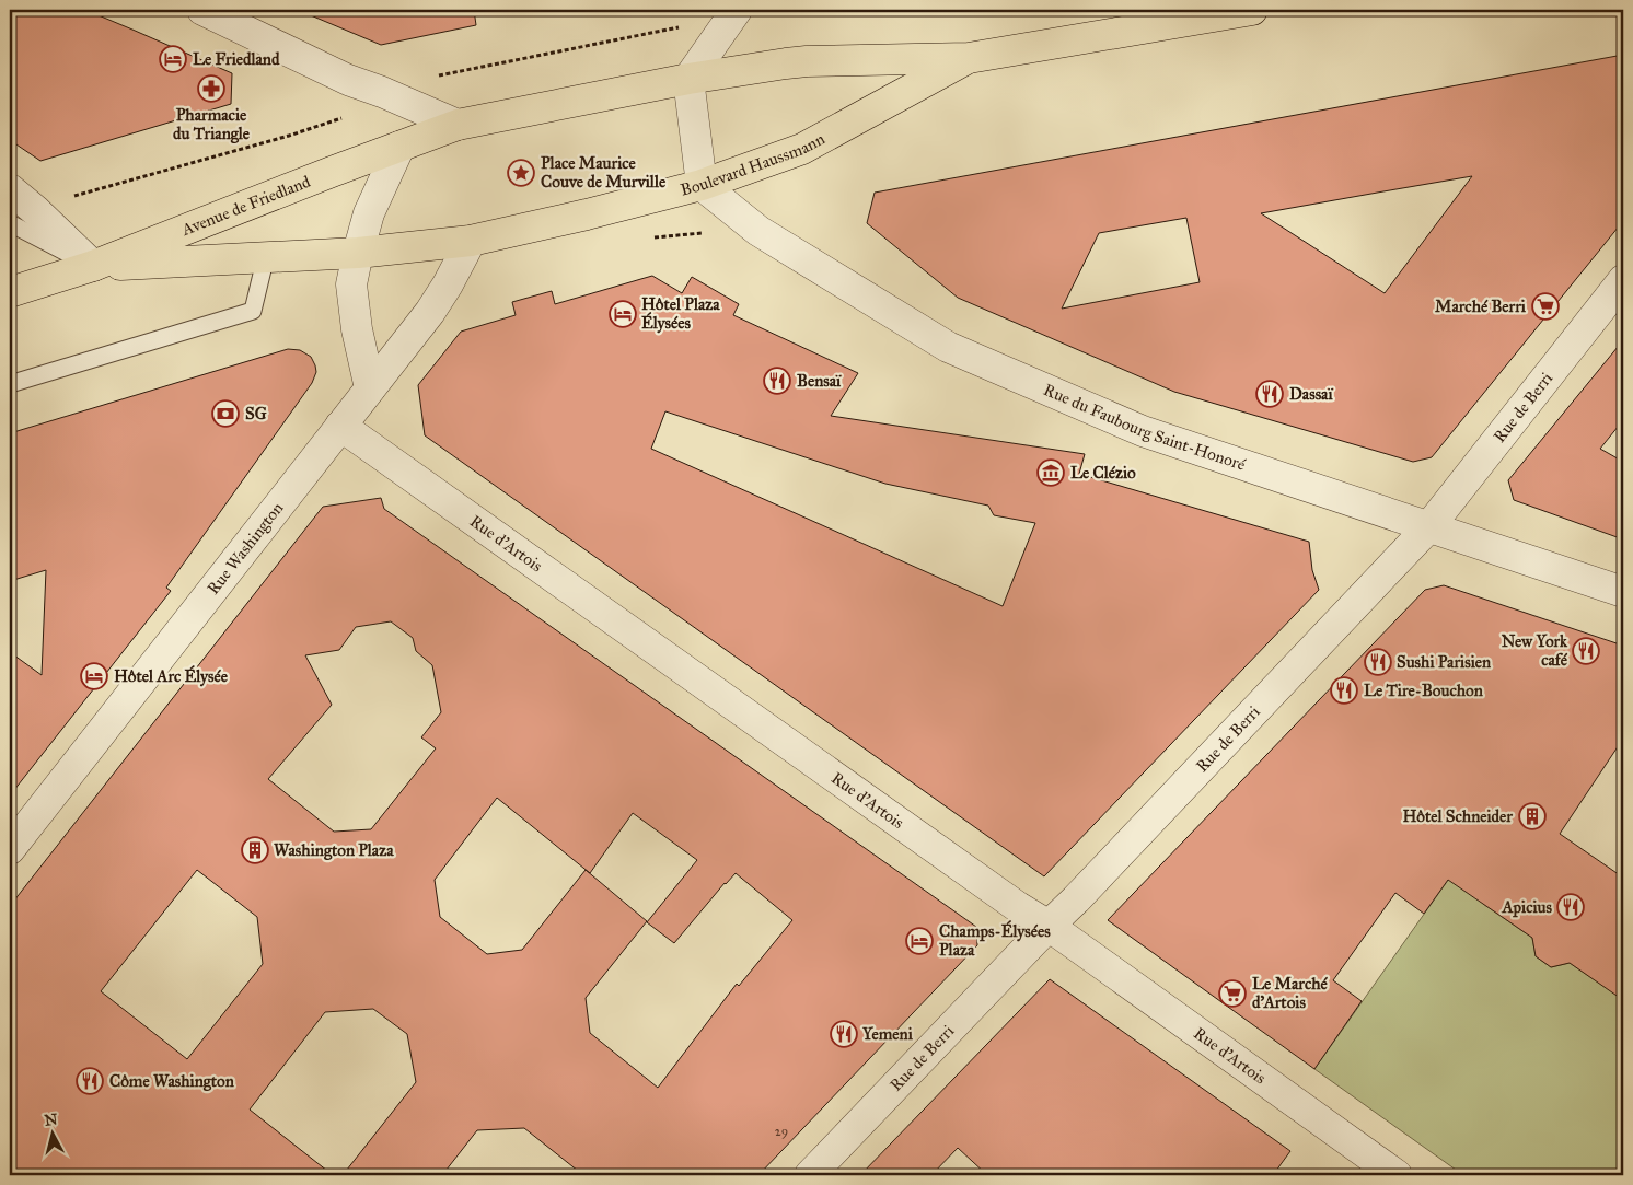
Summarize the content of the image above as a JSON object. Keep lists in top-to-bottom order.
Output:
{
  "streets": {
    "main road": ["Boulevard Haussmann", "Avenue de Friedland"],
    "street": [
      "Rue de Berri",
      "Rue du Faubourg Saint-Honoré",
      "Rue d'Artois",
      "Rue Washington"
    ]
  },
  "crossings": [
    ["Boulevard Haussmann", "Avenue de Friedland"],
    ["Boulevard Haussmann", "Rue du Faubourg Saint-Honoré"],
    ["Boulevard Haussmann", "Rue Washington"],
    ["Rue de Berri", "Rue du Faubourg Saint-Honoré"],
    ["Rue de Berri", "Rue d'Artois"],
    ["Rue d'Artois", "Rue Washington"]
  ],
  "places": {
    "hotel": [
      "Le Friedland",
      "Hôtel Plaza Élysées",
      "Hôtel Arc Élysée",
      "Champs-Élysées Plaza"
    ],
    "pharmacy": ["Pharmacie du Triangle"],
    "place": ["Place Maurice Couve de Murville"],
    "supermarket": ["Marché Berri", "Le Marché d’Artois"],
    "restaurant": [
      "Bensaï",
      "Dassaï",
      "New York café",
      "Sushi Parisien",
      "Le Tire-Bouchon",
      "Apicius",
      "Yemeni",
      "Côme Washington"
    ],
    "bank": ["SG"],
    "museum": ["Le Clézio"],
    "building": ["Hôtel Schneider", "Washington Plaza"]
  },
  "house_numbers": ["29"],
  "north": "top"
}
